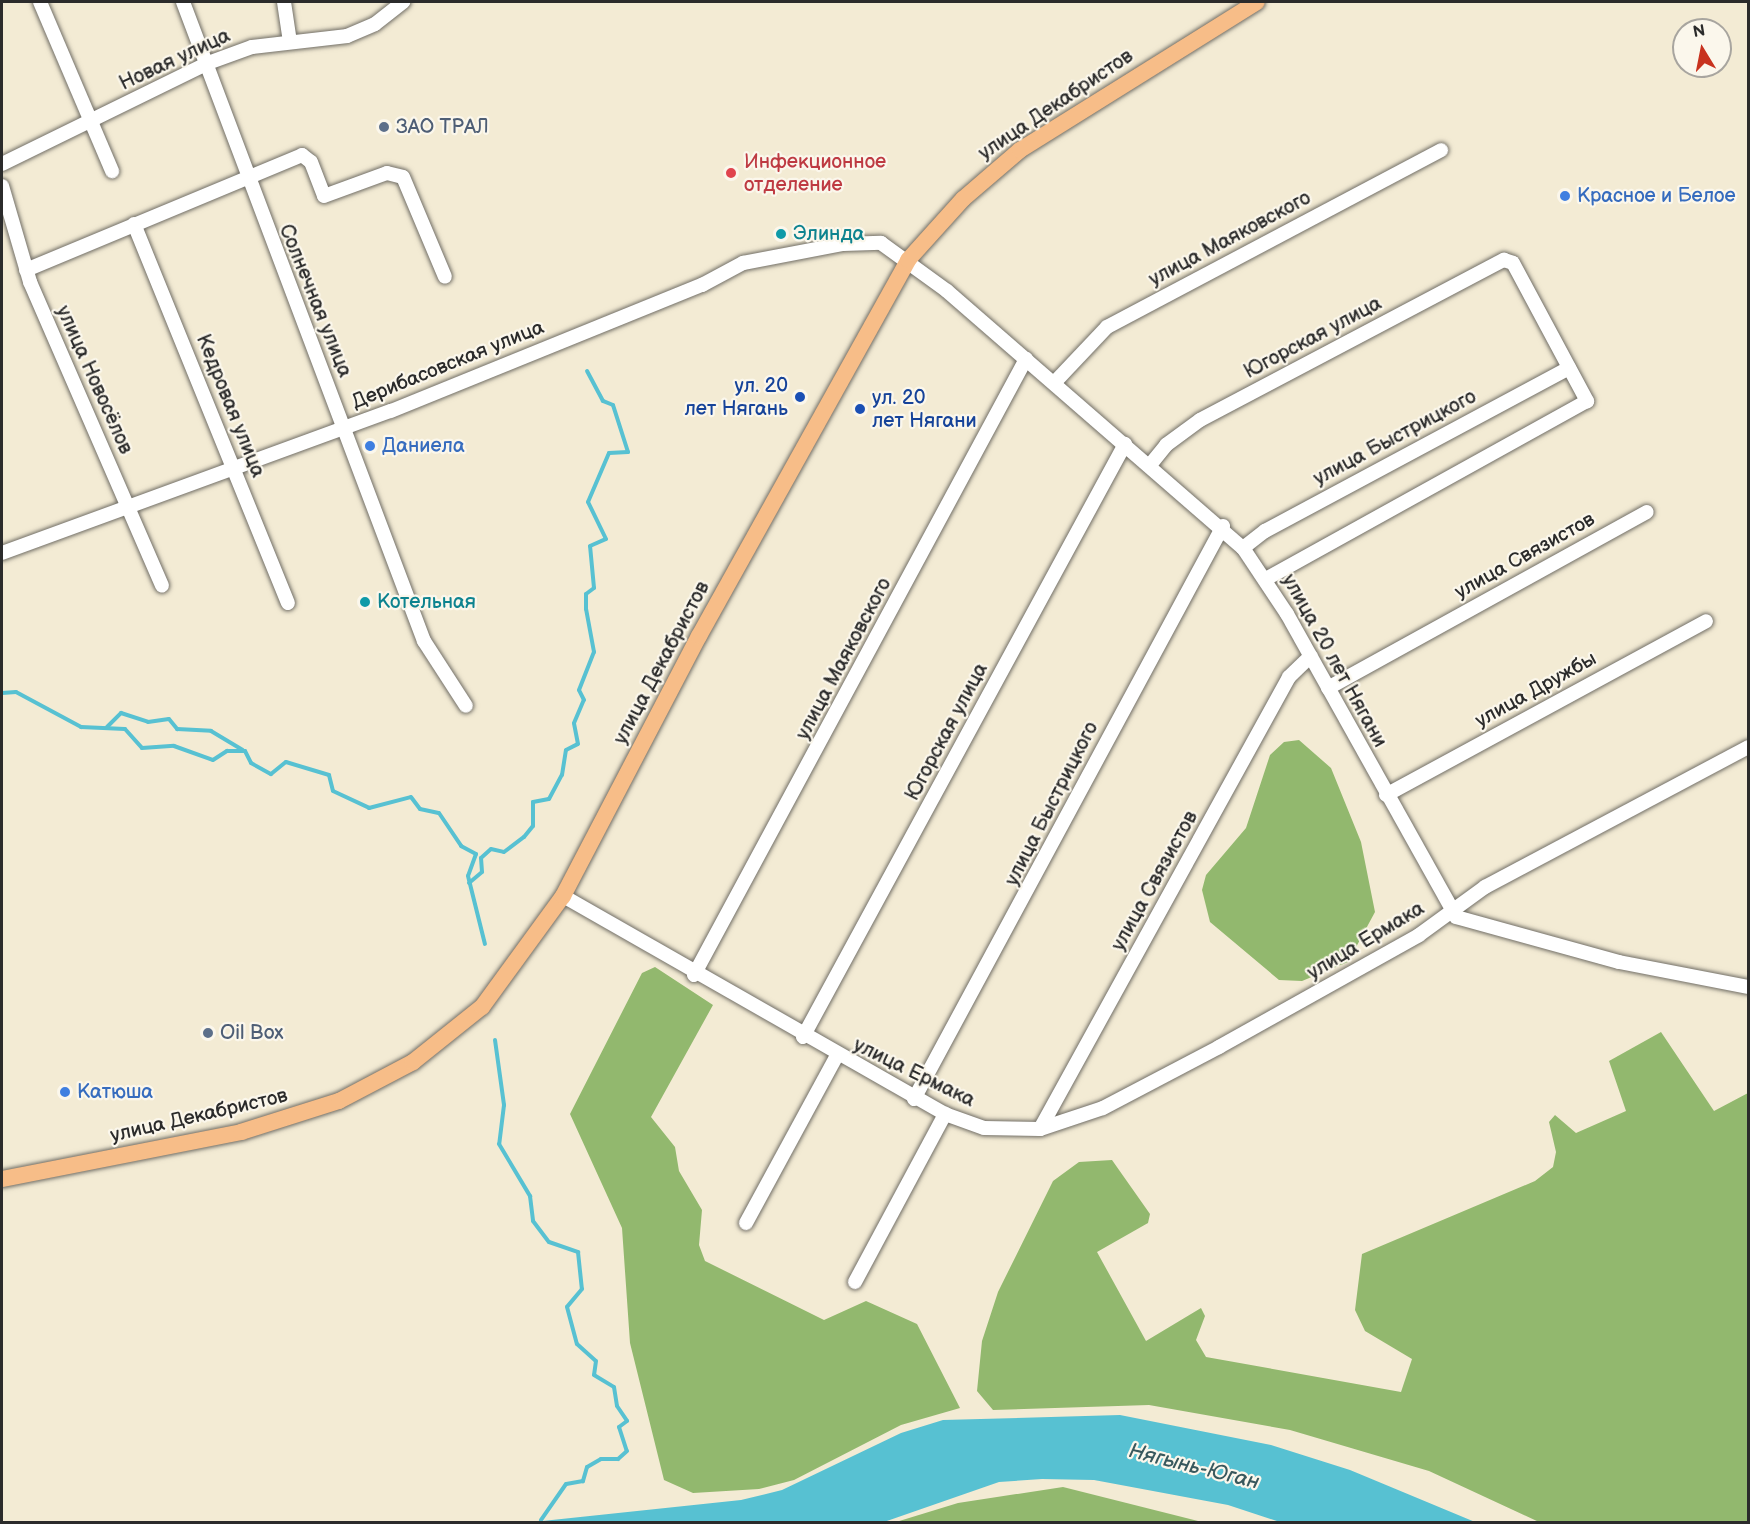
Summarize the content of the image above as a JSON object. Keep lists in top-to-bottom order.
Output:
{
  "streets": {
    "main road": ["улица Декабристов"],
    "street": [
      "Новая улица",
      "улица Маяковского",
      "Солнечная улица",
      "Югорская улица",
      "Дерибасовская улица",
      "улица Новосёлов",
      "Кедровая улица",
      "улица Быстрицкого",
      "улица Связистов",
      "улица 20 лет Нягани",
      "улица Дружбы",
      "улица Ермака"
    ]
  },
  "crossings": [
    ["Новая улица", "Солнечная улица"],
    ["улица Декабристов", "Дерибасовская улица"],
    ["улица Декабристов", "улица 20 лет Нягани"],
    ["улица Декабристов", "улица Ермака"],
    ["улица Маяковского", "улица 20 лет Нягани"],
    ["улица Маяковского", "улица Ермака"],
    ["Солнечная улица", "Дерибасовская улица"],
    ["Югорская улица", "улица Быстрицкого"],
    ["Югорская улица", "улица 20 лет Нягани"],
    ["Югорская улица", "улица Ермака"],
    ["Дерибасовская улица", "улица Новосёлов"],
    ["Дерибасовская улица", "Кедровая улица"],
    ["Дерибасовская улица", "улица 20 лет Нягани"],
    ["улица Быстрицкого", "улица 20 лет Нягани"],
    ["улица Быстрицкого", "улица Ермака"],
    ["улица Связистов", "улица 20 лет Нягани"],
    ["улица Связистов", "улица Ермака"],
    ["улица 20 лет Нягани", "улица Дружбы"],
    ["улица 20 лет Нягани", "улица Ермака"]
  ],
  "water": ["Нягынь-Юган"],
  "places": [
    "ЗАО ТРАЛ",
    "Инфекционное отделение",
    "Красное и Белое",
    "Элинда",
    "ул. 20 лет Нягань",
    "ул. 20 лет Нягани",
    "Даниела",
    "Котельная",
    "Oil Box",
    "Катюша"
  ],
  "north": "top"
}
